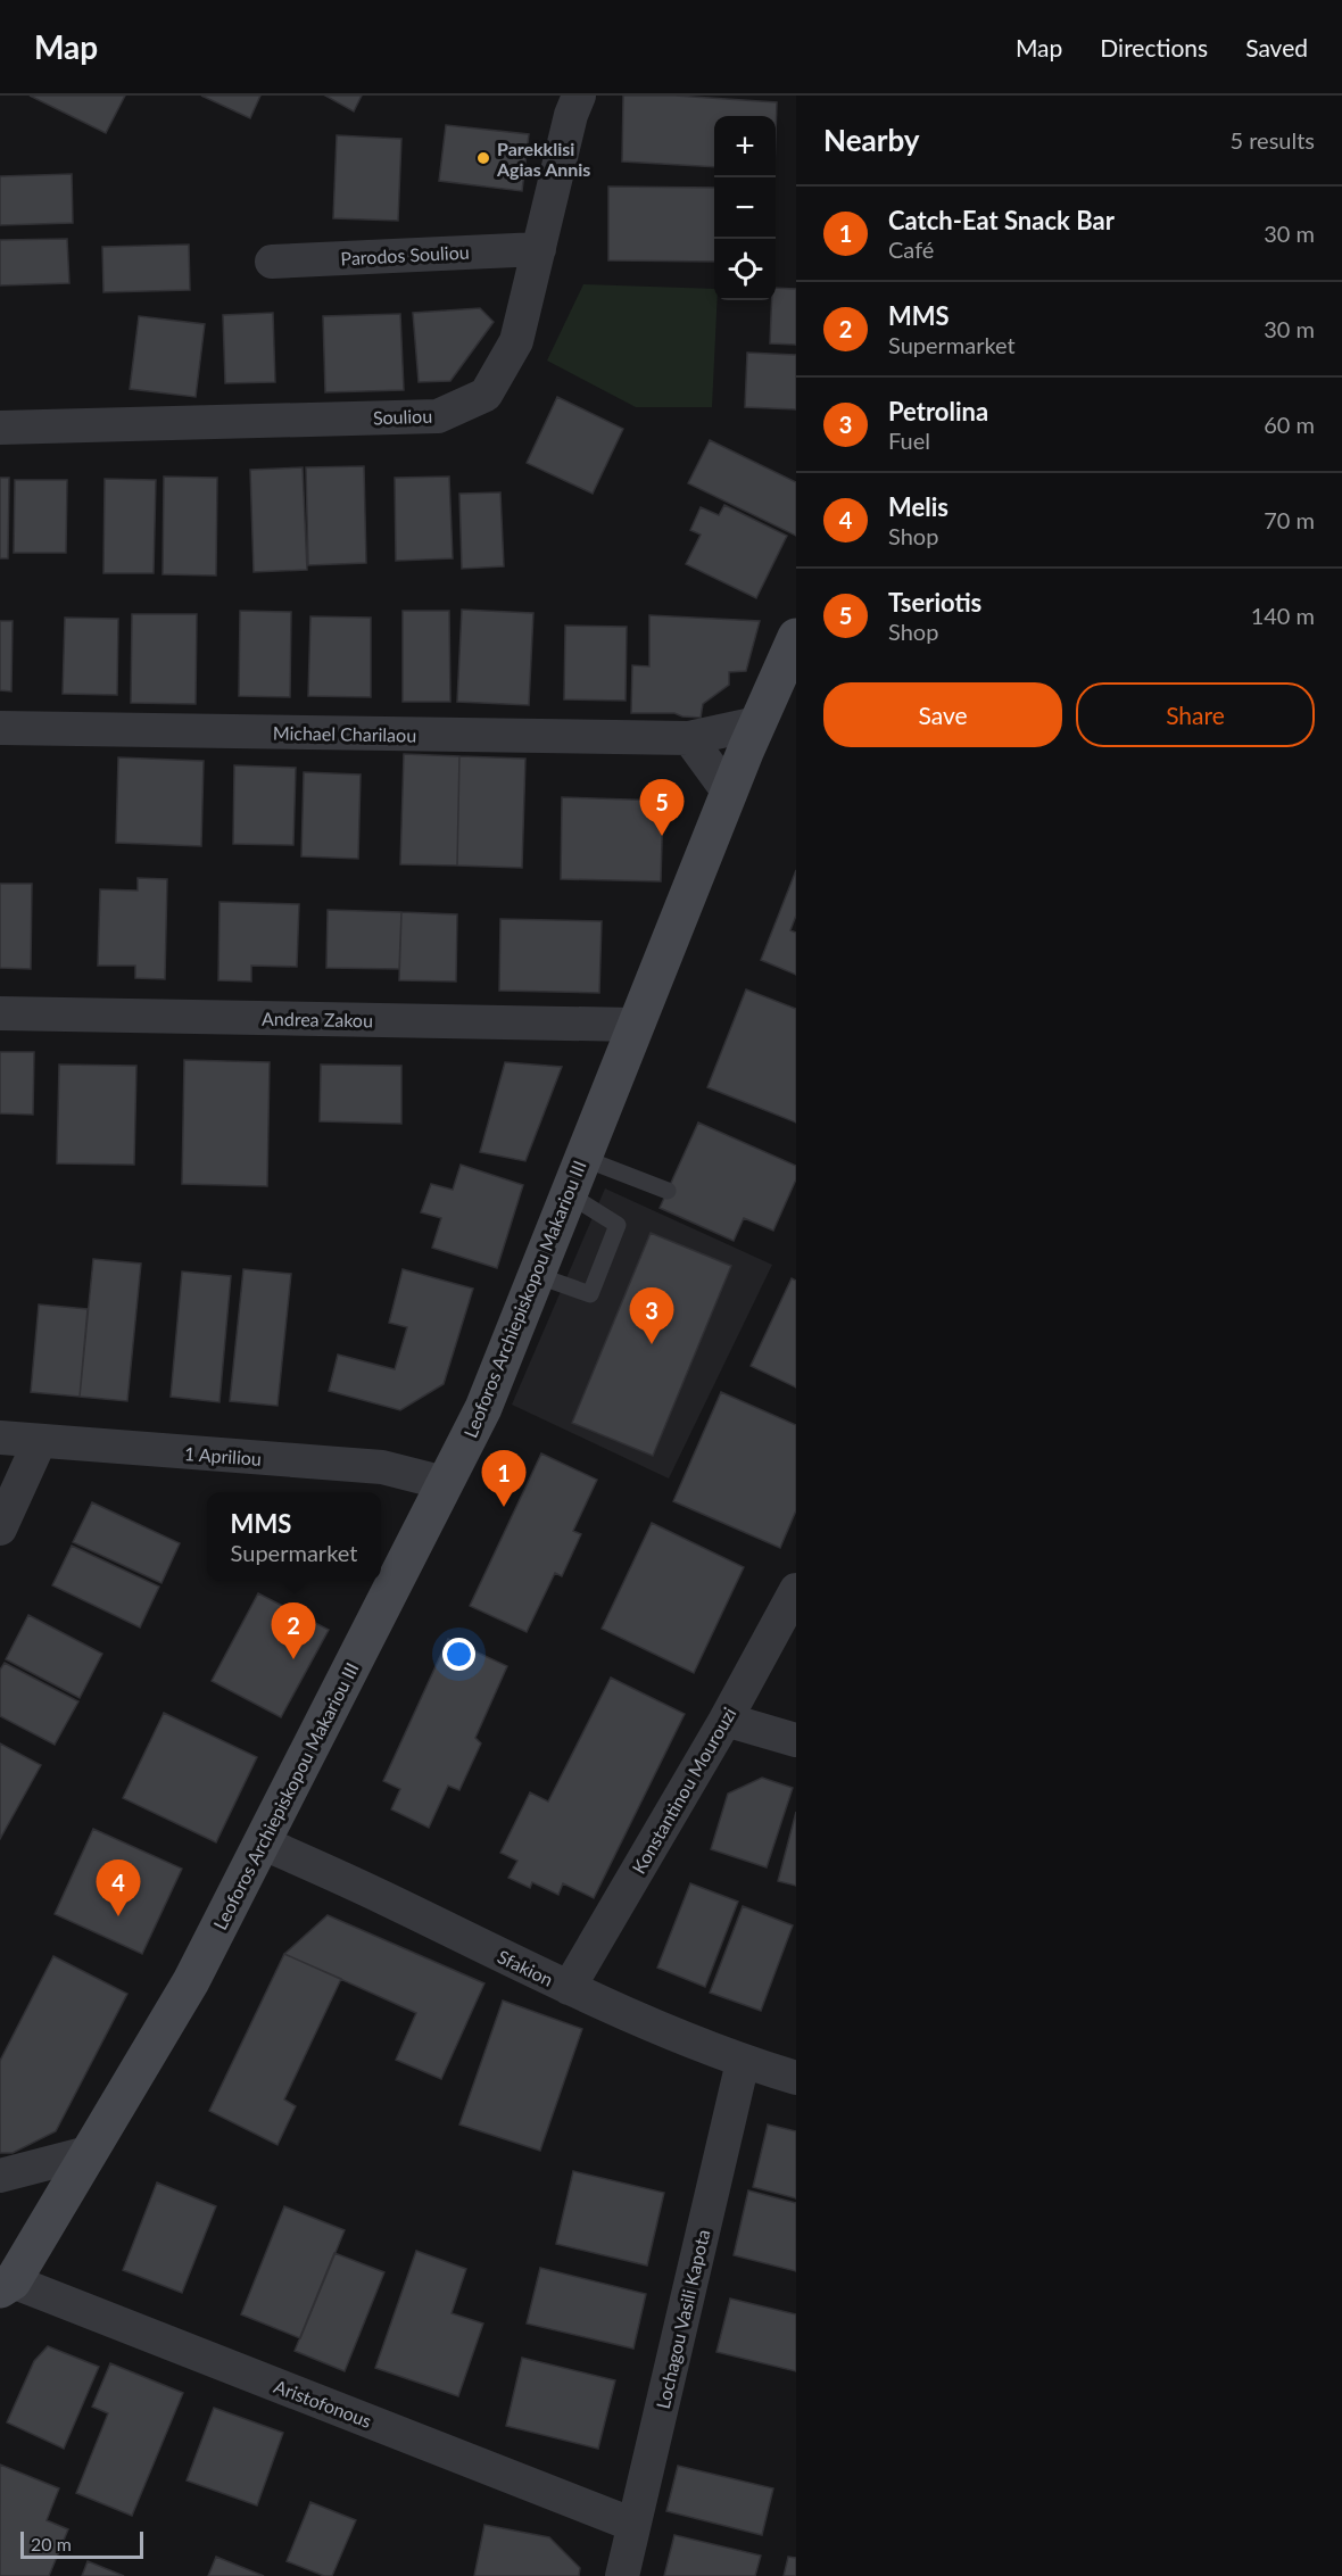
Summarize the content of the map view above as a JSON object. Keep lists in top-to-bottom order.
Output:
{
  "streets": {
    "main road": ["Leoforos Archiepiskopou Makariou III"],
    "street": [
      "Parodos Souliou",
      "Souliou",
      "Michael Charilaou",
      "Andrea Zakou",
      "1 Apriliou",
      "Konstantinou Mourouzi",
      "Sfakion",
      "Lochagou Vasili Kapota",
      "Aristofonous"
    ]
  },
  "crossings": [
    ["Parodos Souliou", "Souliou"],
    ["Michael Charilaou", "Leoforos Archiepiskopou Makariou III"],
    ["Andrea Zakou", "Leoforos Archiepiskopou Makariou III"],
    ["Leoforos Archiepiskopou Makariou III", "1 Apriliou"],
    ["Leoforos Archiepiskopou Makariou III", "Sfakion"],
    ["Leoforos Archiepiskopou Makariou III", "Aristofonous"],
    ["Konstantinou Mourouzi", "Sfakion"],
    ["Sfakion", "Lochagou Vasili Kapota"],
    ["Lochagou Vasili Kapota", "Aristofonous"]
  ],
  "places": ["Parekklisi Agias Annis"],
  "scale_bar": "20 m",
  "page": {
    "header": "Map",
    "nav": ["Map", "Directions", "Saved"],
    "heading": ["Nearby", "5 results"],
    "map_buttons": ["+", "−"],
    "list": [
      {
        "mark": "1",
        "name": "Catch-Eat Snack Bar",
        "note": "Café",
        "value": "30 m"
      },
      {
        "mark": "2",
        "name": "MMS",
        "note": "Supermarket",
        "value": "30 m"
      },
      {
        "mark": "3",
        "name": "Petrolina",
        "note": "Fuel",
        "value": "60 m"
      },
      {
        "mark": "4",
        "name": "Melis",
        "note": "Shop",
        "value": "70 m"
      },
      {
        "mark": "5",
        "name": "Tseriotis",
        "note": "Shop",
        "value": "140 m"
      }
    ],
    "buttons": ["Save", "Share"],
    "pins": [
      "5",
      "3",
      "1",
      "2",
      "4"
    ],
    "popup": ["MMS", "Supermarket"],
    "scale": "20 m"
  }
}
